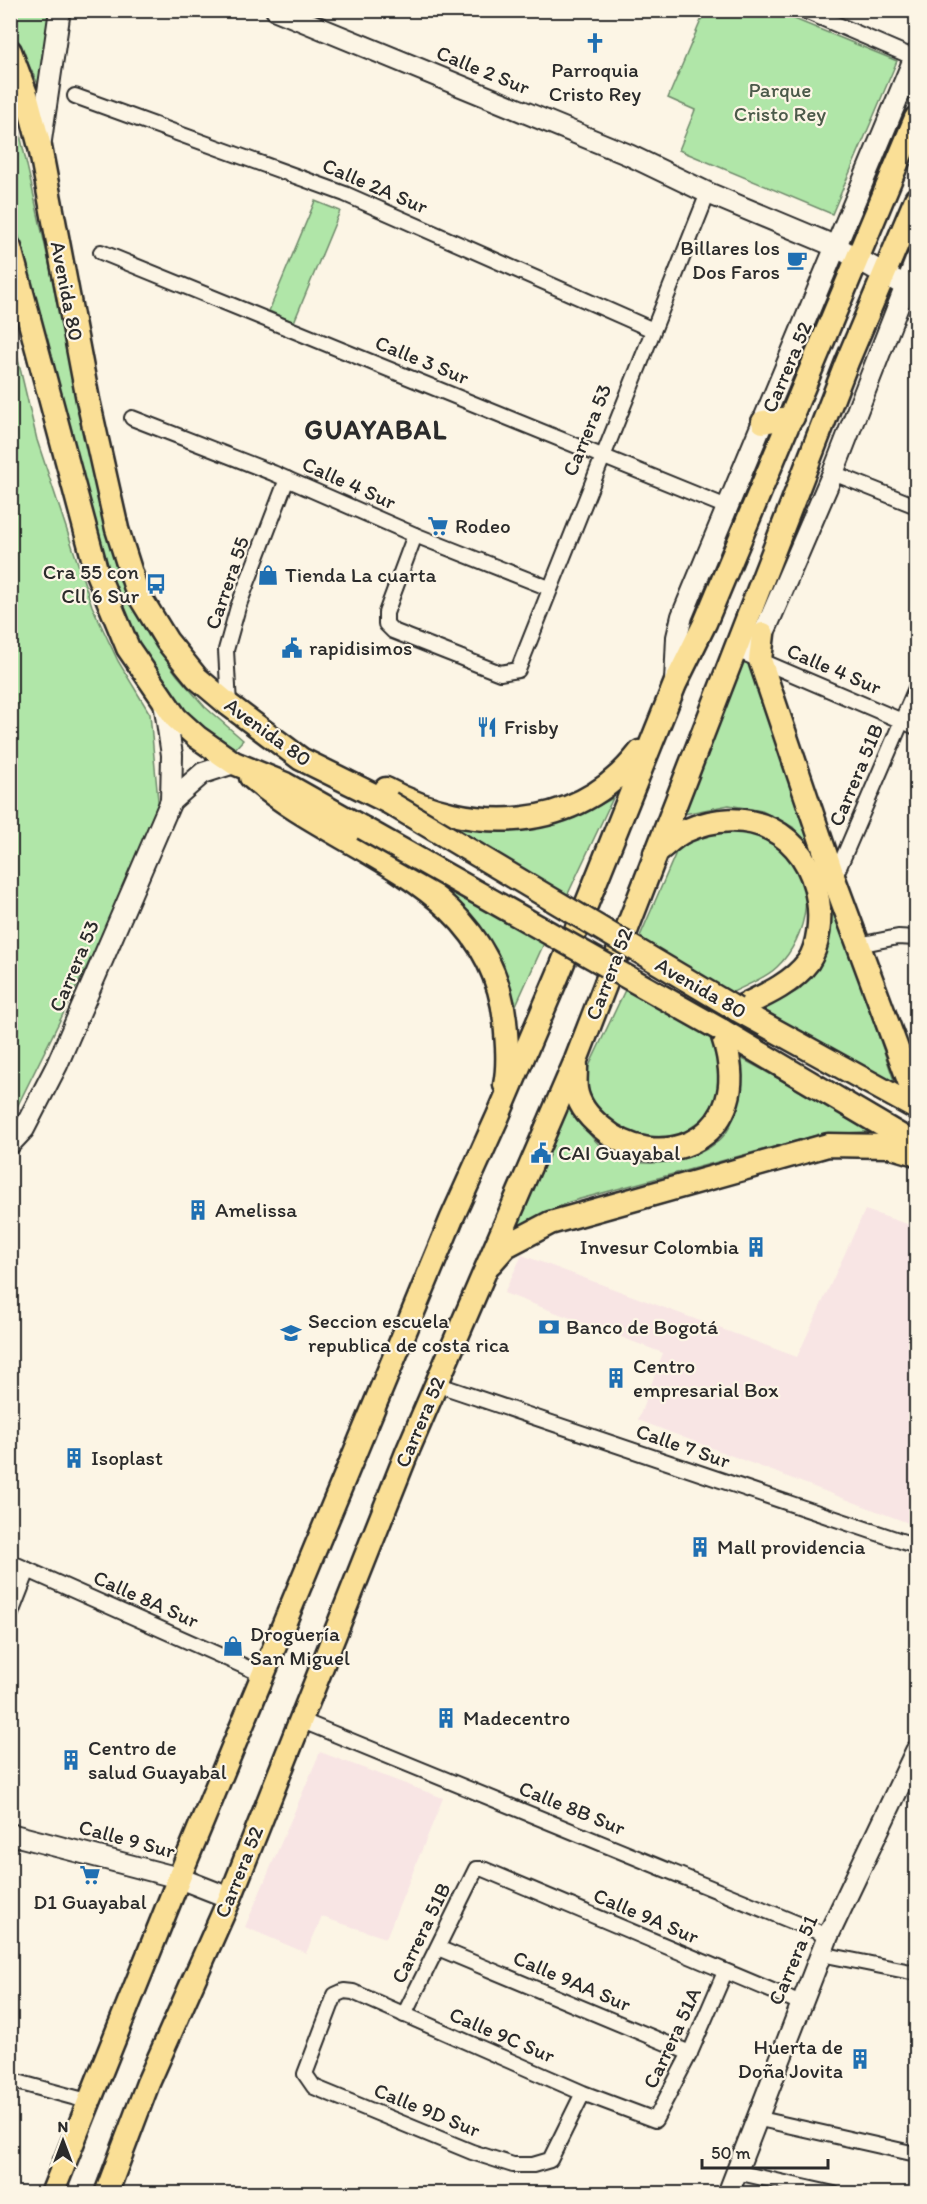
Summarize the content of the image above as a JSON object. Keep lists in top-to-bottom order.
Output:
{
  "streets": {
    "main road": ["Avenida 80", "Carrera 52"],
    "street": [
      "Calle 2 Sur",
      "Calle 2A Sur",
      "Calle 3 Sur",
      "Carrera 53",
      "Calle 4 Sur",
      "Carrera 55",
      "Carrera 51B",
      "Calle 7 Sur",
      "Calle 8A Sur",
      "Calle 8B Sur",
      "Calle 9 Sur",
      "Calle 9A Sur",
      "Carrera 51",
      "Calle 9AA Sur",
      "Calle 9C Sur",
      "Carrera 51A",
      "Calle 9D Sur"
    ]
  },
  "crossings": [
    ["Calle 2 Sur", "Carrera 52"],
    ["Calle 2 Sur", "Carrera 53"],
    ["Calle 2A Sur", "Carrera 53"],
    ["Avenida 80", "Carrera 53"],
    ["Avenida 80", "Carrera 55"],
    ["Calle 3 Sur", "Carrera 52"],
    ["Calle 3 Sur", "Carrera 53"],
    ["Carrera 52", "Calle 4 Sur"],
    ["Carrera 52", "Calle 7 Sur"],
    ["Carrera 52", "Calle 8A Sur"],
    ["Carrera 52", "Calle 8B Sur"],
    ["Carrera 52", "Calle 9 Sur"],
    ["Carrera 53", "Calle 4 Sur"],
    ["Calle 4 Sur", "Carrera 55"],
    ["Calle 4 Sur", "Carrera 51B"],
    ["Carrera 51B", "Calle 9A Sur"],
    ["Carrera 51B", "Calle 9AA Sur"],
    ["Carrera 51B", "Calle 9C Sur"],
    ["Calle 8B Sur", "Carrera 51"],
    ["Calle 9A Sur", "Carrera 51"],
    ["Calle 9A Sur", "Carrera 51A"],
    ["Calle 9AA Sur", "Carrera 51A"],
    ["Calle 9C Sur", "Carrera 51A"],
    ["Calle 9C Sur", "Calle 9D Sur"]
  ],
  "districts": ["GUAYABAL"],
  "parks": ["Parque Cristo Rey"],
  "places": {
    "church": ["Parroquia Cristo Rey"],
    "cafe": ["Billares los Dos Faros"],
    "supermarket": ["Rodeo", "D1 Guayabal"],
    "shop": ["Tienda La cuarta", "Droguería San Miguel"],
    "bus stop": ["Cra 55 con Cll 6 Sur"],
    "public building": ["rapidisimos", "CAI Guayabal"],
    "restaurant": ["Frisby"],
    "building": [
      "Amelissa",
      "Invesur Colombia",
      "Centro empresarial Box",
      "Isoplast",
      "Mall providencia",
      "Madecentro",
      "Centro de salud Guayabal",
      "Huerta de Doña Jovita"
    ],
    "bank": ["Banco de Bogotá"],
    "school or university": ["Seccion escuela republica de costa rica"]
  },
  "scale_bar": "50 m",
  "north": "top"
}
